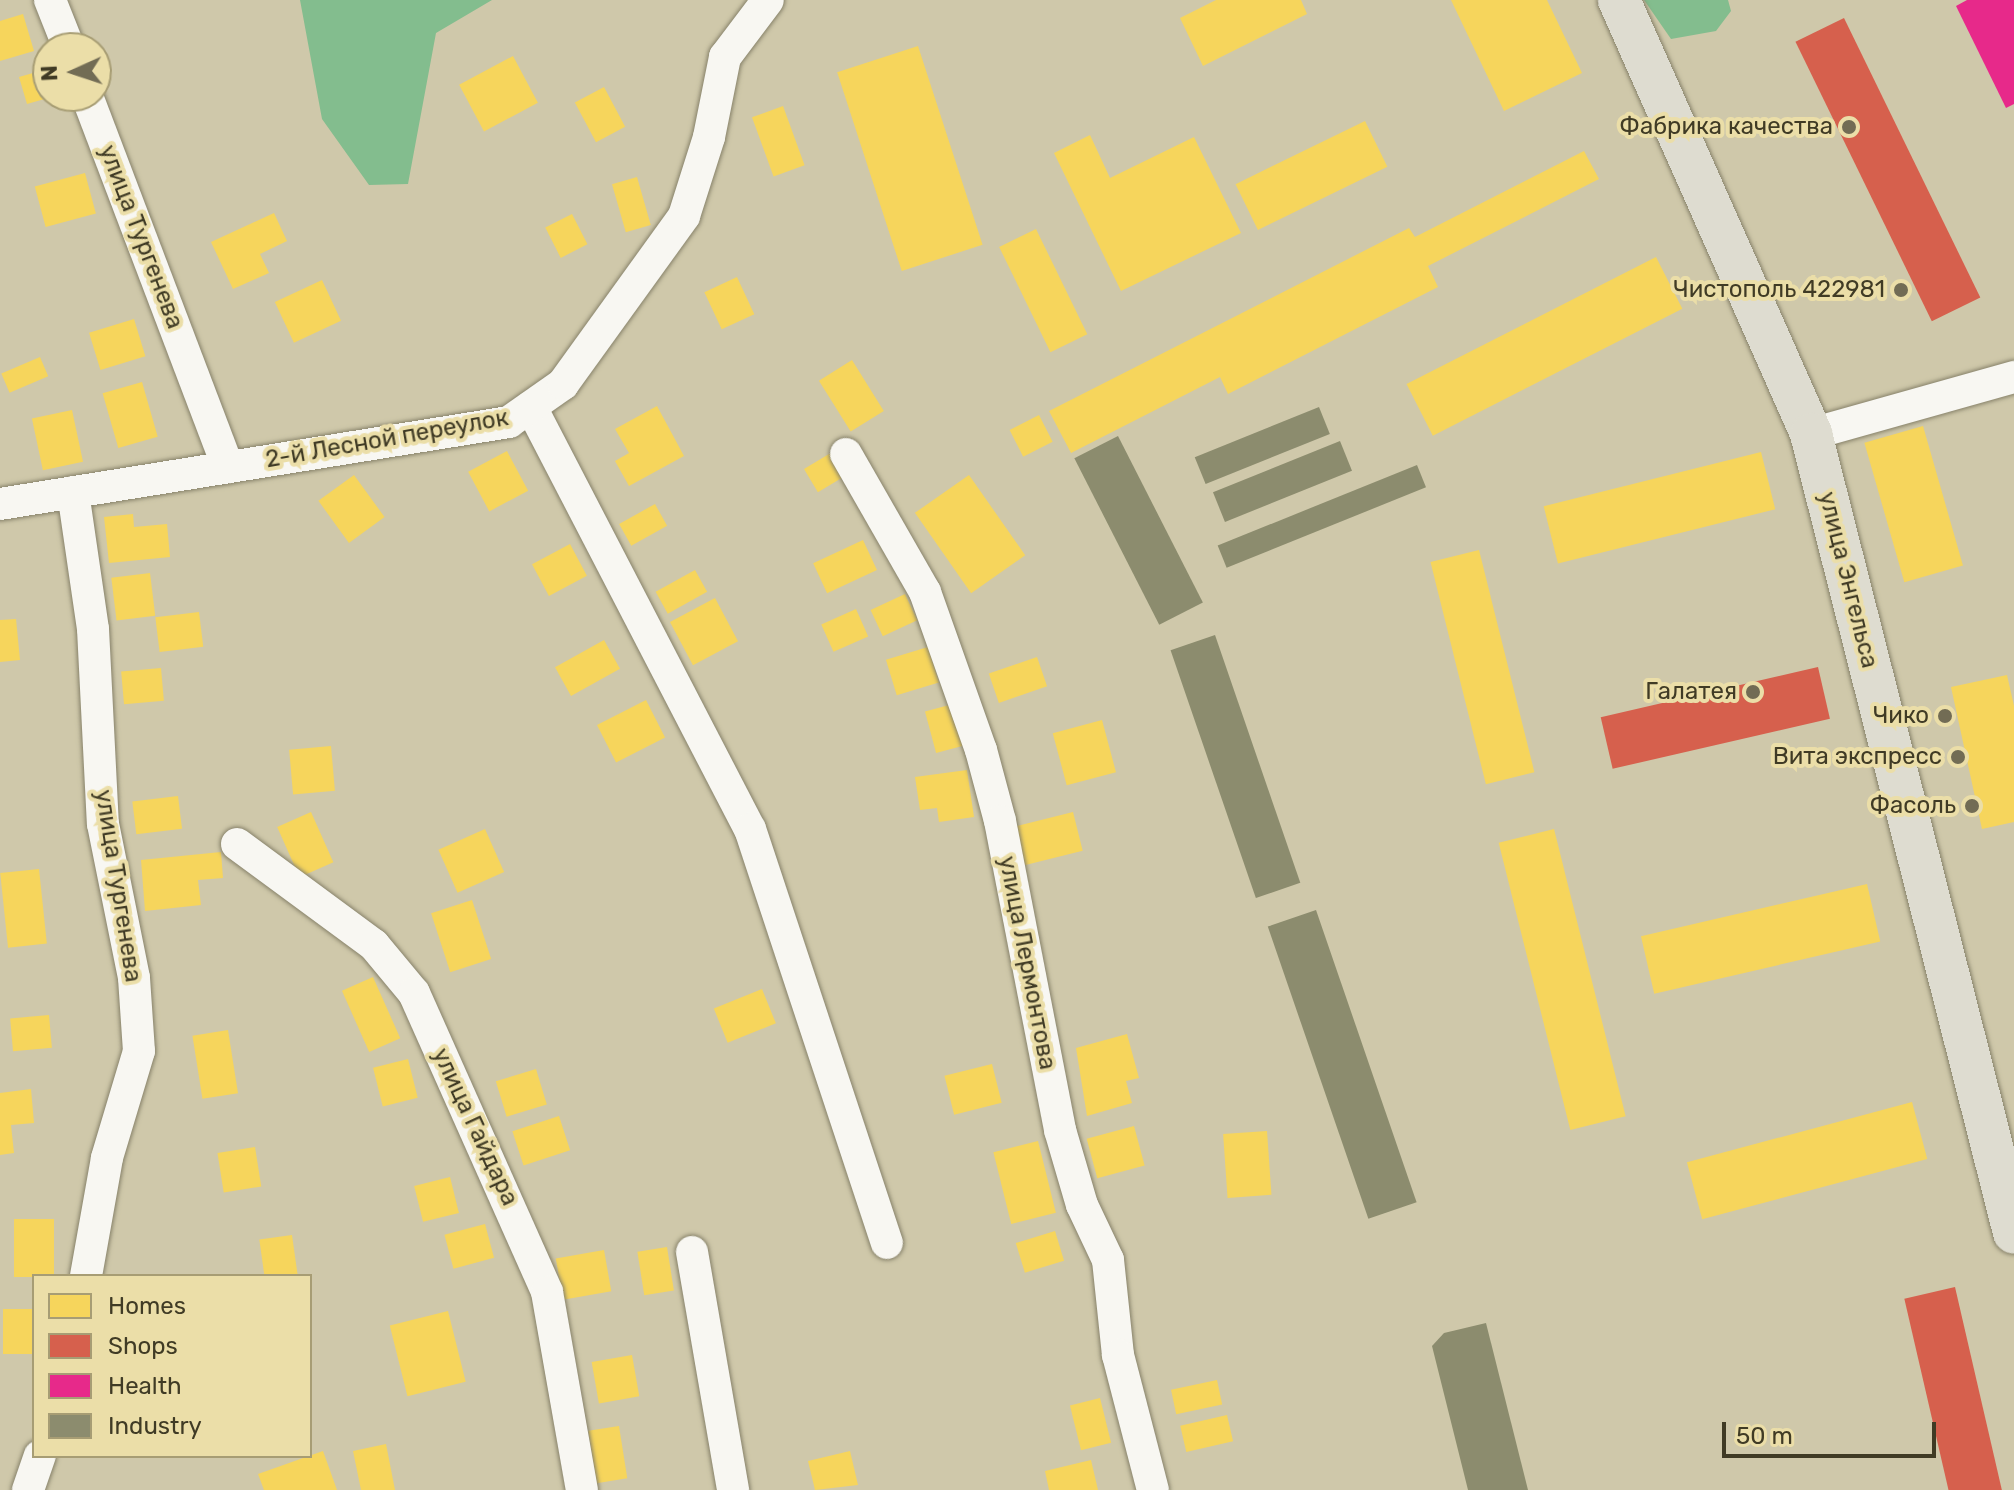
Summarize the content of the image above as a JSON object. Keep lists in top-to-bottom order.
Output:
{
  "streets": {
    "main road": ["улица Энгельса"],
    "street": [
      "улица Тургенева",
      "2-й Лесной переулок",
      "улица Лермонтова",
      "улица Гайдара"
    ]
  },
  "crossings": [
    ["улица Тургенева", "2-й Лесной переулок"]
  ],
  "places": [
    "Фабрика качества",
    "Чистополь 422981",
    "Галатея",
    "Чико",
    "Вита экспресс",
    "Фасоль"
  ],
  "legend": [
    "Homes",
    "Shops",
    "Health",
    "Industry"
  ],
  "scale_bar": "50 m",
  "north": "left"
}
